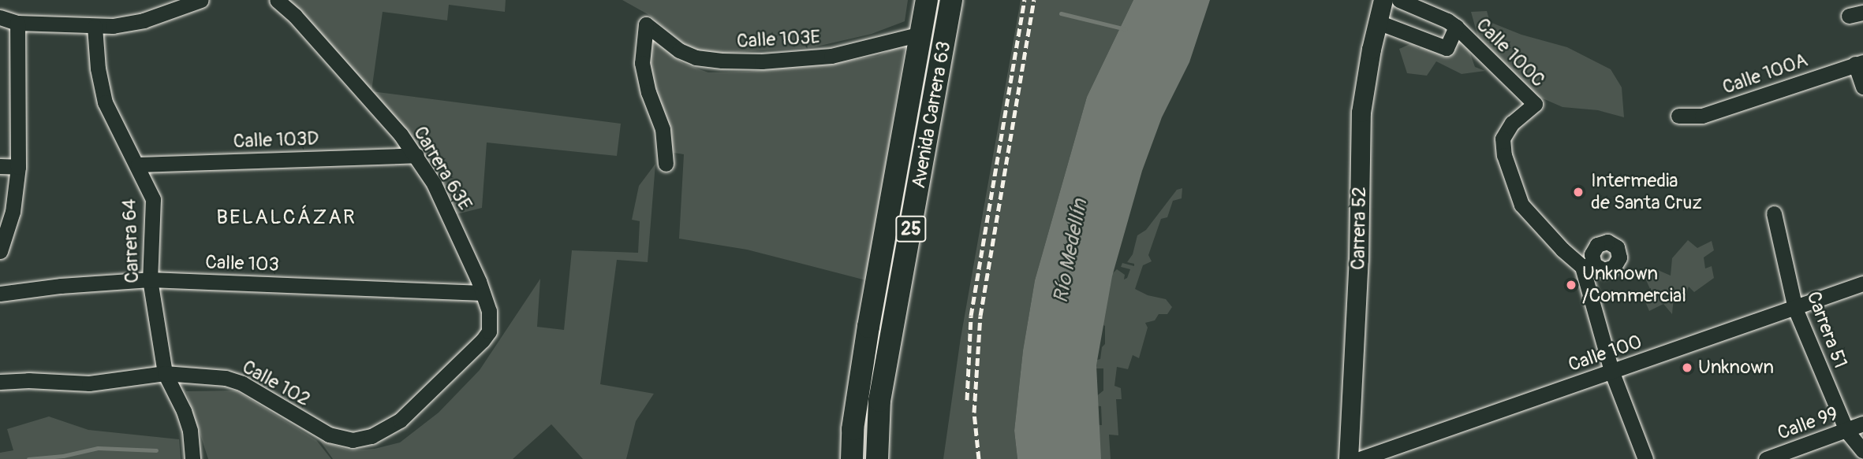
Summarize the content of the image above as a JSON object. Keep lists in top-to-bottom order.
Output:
{
  "streets": {
    "highway": ["Avenida Carrera 63", "25"],
    "main road": ["Carrera 52"],
    "street": [
      "Calle 103E",
      "Calle 100C",
      "Calle 100A",
      "Calle 103D",
      "Carrera 63E",
      "Carrera 64",
      "Calle 103",
      "Carrera 51",
      "Calle 100",
      "Calle 102",
      "Calle 99"
    ]
  },
  "crossings": [
    ["Calle 103E", "Avenida Carrera 63"],
    ["Calle 100C", "Calle 100"],
    ["Calle 103D", "Carrera 63E"],
    ["Calle 103D", "Carrera 64"],
    ["Carrera 63E", "Calle 103"],
    ["Carrera 63E", "Calle 102"],
    ["Carrera 64", "Calle 103"],
    ["Carrera 64", "Calle 102"],
    ["Carrera 51", "Calle 100"],
    ["Carrera 51", "Calle 99"]
  ],
  "districts": ["BELALCÁZAR"],
  "water": ["Río Medellín"],
  "places": ["Intermedia de Santa Cruz", "Unknown /Commercial", "Unknown"]
}
